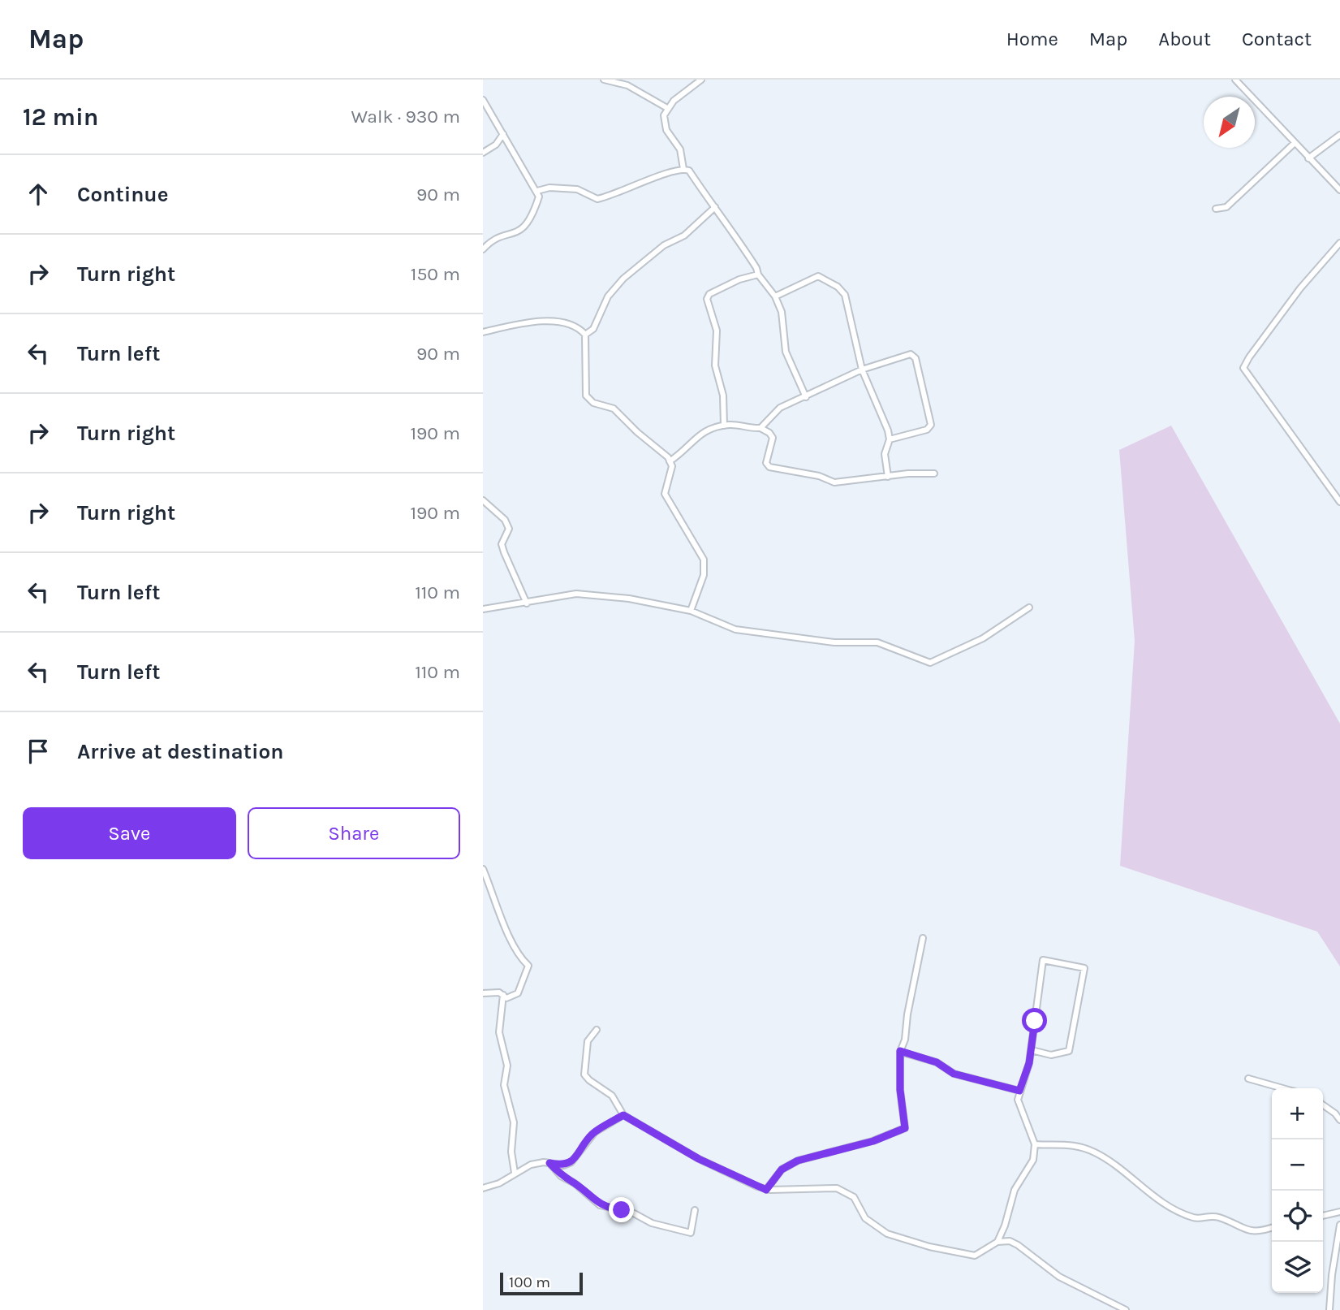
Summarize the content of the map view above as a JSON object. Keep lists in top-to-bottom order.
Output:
{
  "scale_bar": "100 m",
  "north": "bottom left",
  "page": {
    "header": "Map",
    "nav": [
      "Home",
      "Map",
      "About",
      "Contact"
    ],
    "heading": ["12 min", "Walk · 930 m"],
    "list": [
      ["Continue", "90 m"],
      ["Turn right", "150 m"],
      ["Turn left", "90 m"],
      ["Turn right", "190 m"],
      ["Turn right", "190 m"],
      ["Turn left", "110 m"],
      ["Turn left", "110 m"],
      "Arrive at destination"
    ],
    "buttons": ["Save", "Share"],
    "map_buttons": ["+", "−"],
    "scale": "100 m"
  }
}
